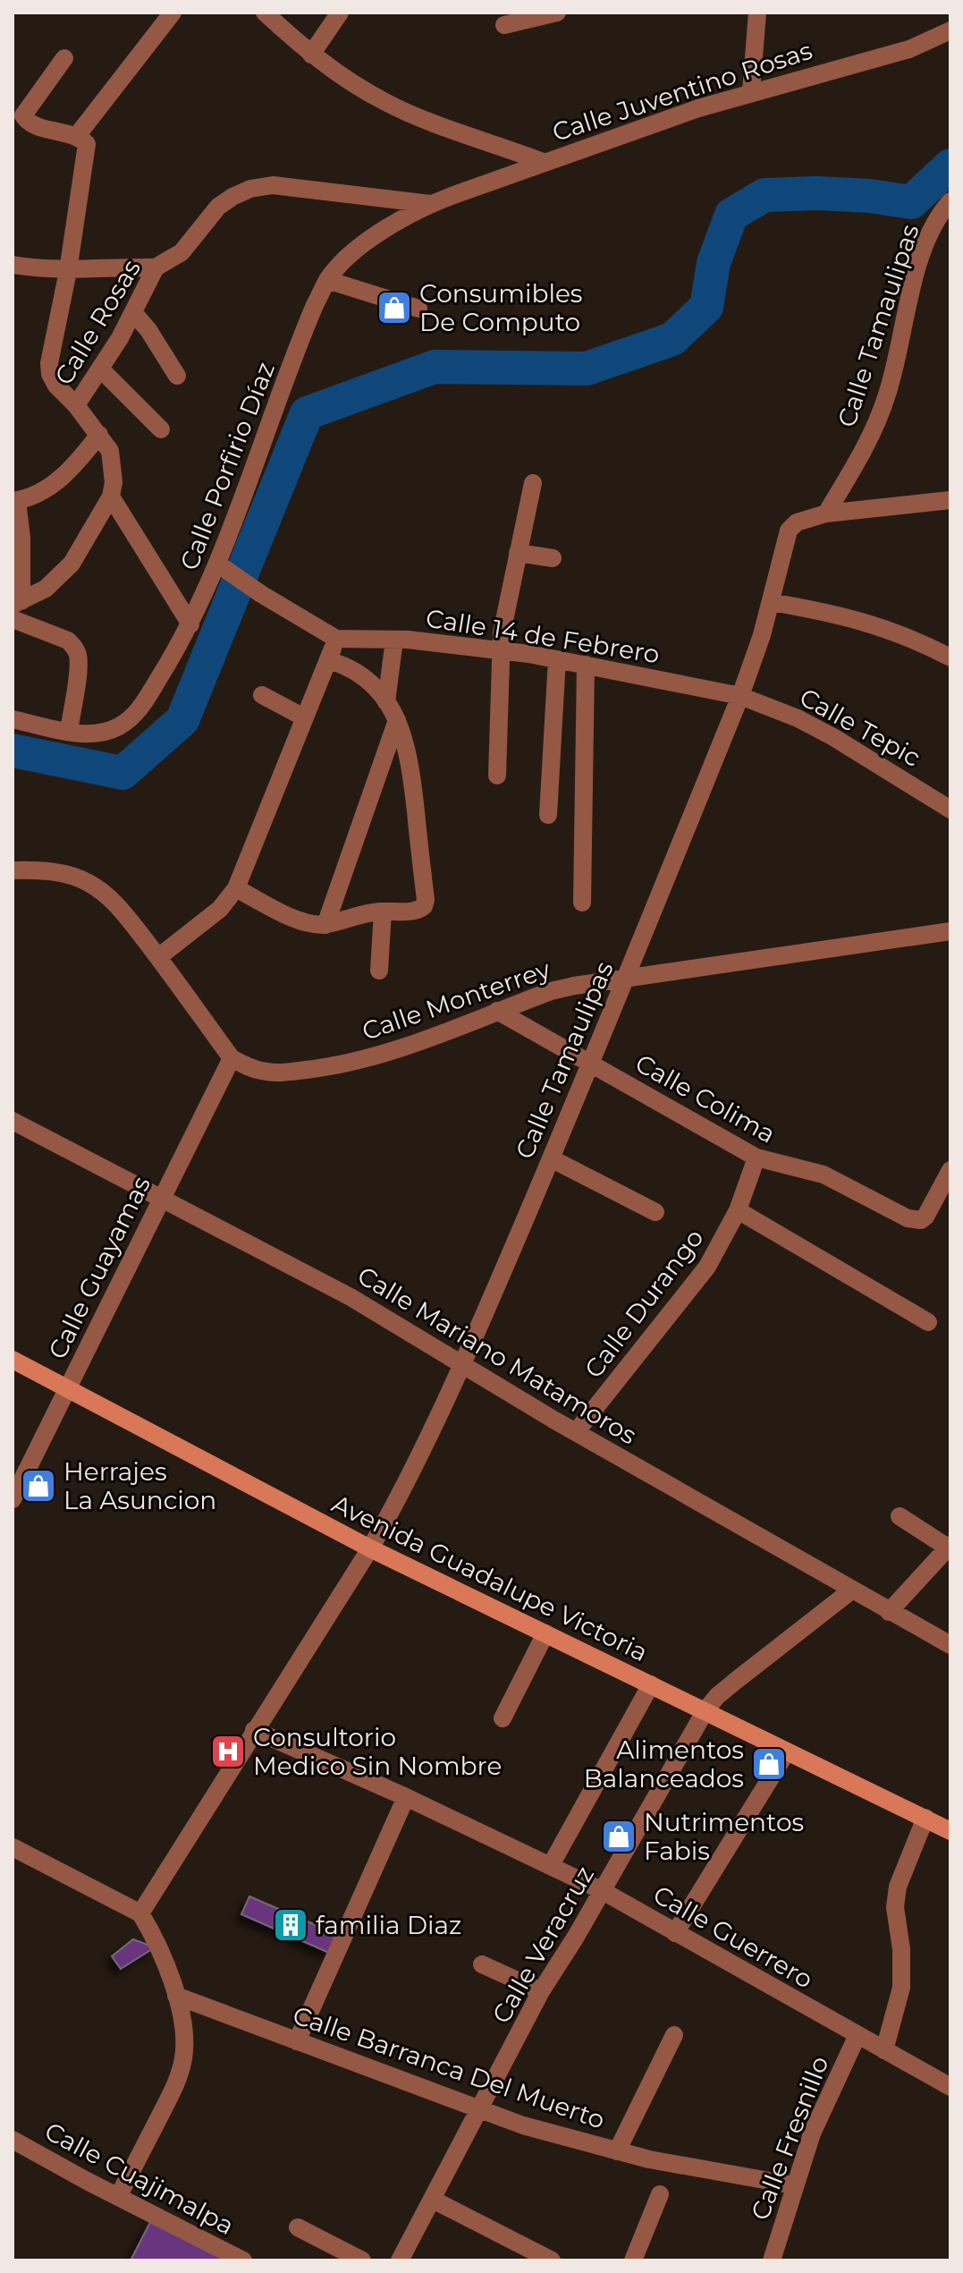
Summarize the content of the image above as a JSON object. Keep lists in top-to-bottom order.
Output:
{
  "streets": {
    "main road": ["Avenida Guadalupe Victoria"],
    "street": [
      "Calle Juventino Rosas",
      "Calle Rosas",
      "Calle Tamaulipas",
      "Calle Porfirio Díaz",
      "Calle 14 de Febrero",
      "Calle Tepic",
      "Calle Monterrey",
      "Calle Colima",
      "Calle Guayamas",
      "Calle Durango",
      "Calle Mariano Matamoros",
      "Calle Guerrero",
      "Calle Veracruz",
      "Calle Barranca Del Muerto",
      "Calle Fresnillo",
      "Calle Cuajimalpa"
    ]
  },
  "crossings": [
    ["Calle Juventino Rosas", "Calle Rosas"],
    ["Calle Juventino Rosas", "Calle Porfirio Díaz"],
    ["Calle Rosas", "Calle Porfirio Díaz"],
    ["Calle Tamaulipas", "Calle 14 de Febrero"],
    ["Calle Tamaulipas", "Calle Tepic"],
    ["Calle Tamaulipas", "Calle Monterrey"],
    ["Calle Tamaulipas", "Calle Colima"],
    ["Calle Tamaulipas", "Calle Mariano Matamoros"],
    ["Calle Tamaulipas", "Avenida Guadalupe Victoria"],
    ["Calle Tamaulipas", "Calle Guerrero"],
    ["Calle 14 de Febrero", "Calle Tepic"],
    ["Calle Monterrey", "Calle Colima"],
    ["Calle Monterrey", "Calle Guayamas"],
    ["Calle Colima", "Calle Durango"],
    ["Calle Guayamas", "Calle Mariano Matamoros"],
    ["Calle Guayamas", "Avenida Guadalupe Victoria"],
    ["Calle Durango", "Calle Mariano Matamoros"],
    ["Calle Mariano Matamoros", "Calle Veracruz"],
    ["Avenida Guadalupe Victoria", "Calle Veracruz"],
    ["Calle Guerrero", "Calle Veracruz"],
    ["Calle Guerrero", "Calle Fresnillo"],
    ["Calle Veracruz", "Calle Barranca Del Muerto"],
    ["Calle Barranca Del Muerto", "Calle Fresnillo"]
  ],
  "places": {
    "shop": [
      "Consumibles De Computo",
      "Herrajes La Asuncion",
      "Alimentos Balanceados",
      "Nutrimentos Fabis"
    ],
    "hospital": ["Consultorio Medico Sin Nombre"],
    "building": ["familia Diaz"]
  }
}
